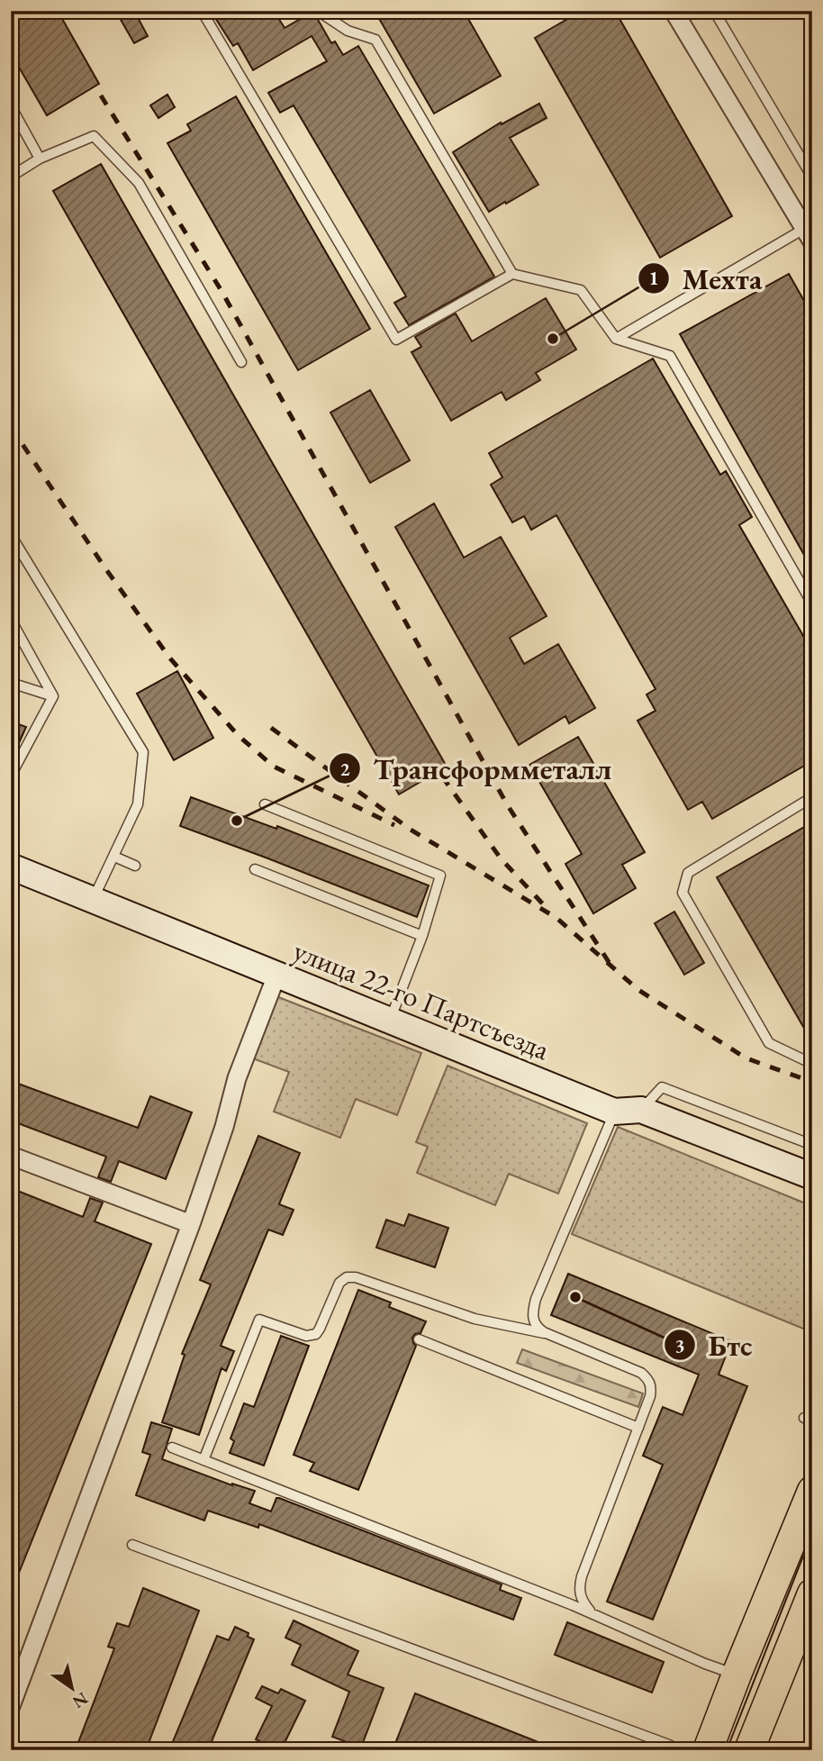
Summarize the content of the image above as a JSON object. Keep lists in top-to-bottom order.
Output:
{
  "streets": {
    "street": ["улица 22-го Партсъезда"]
  },
  "places": ["Мехта", "Трансформметалл", "Бтс"],
  "north": "bottom right"
}
